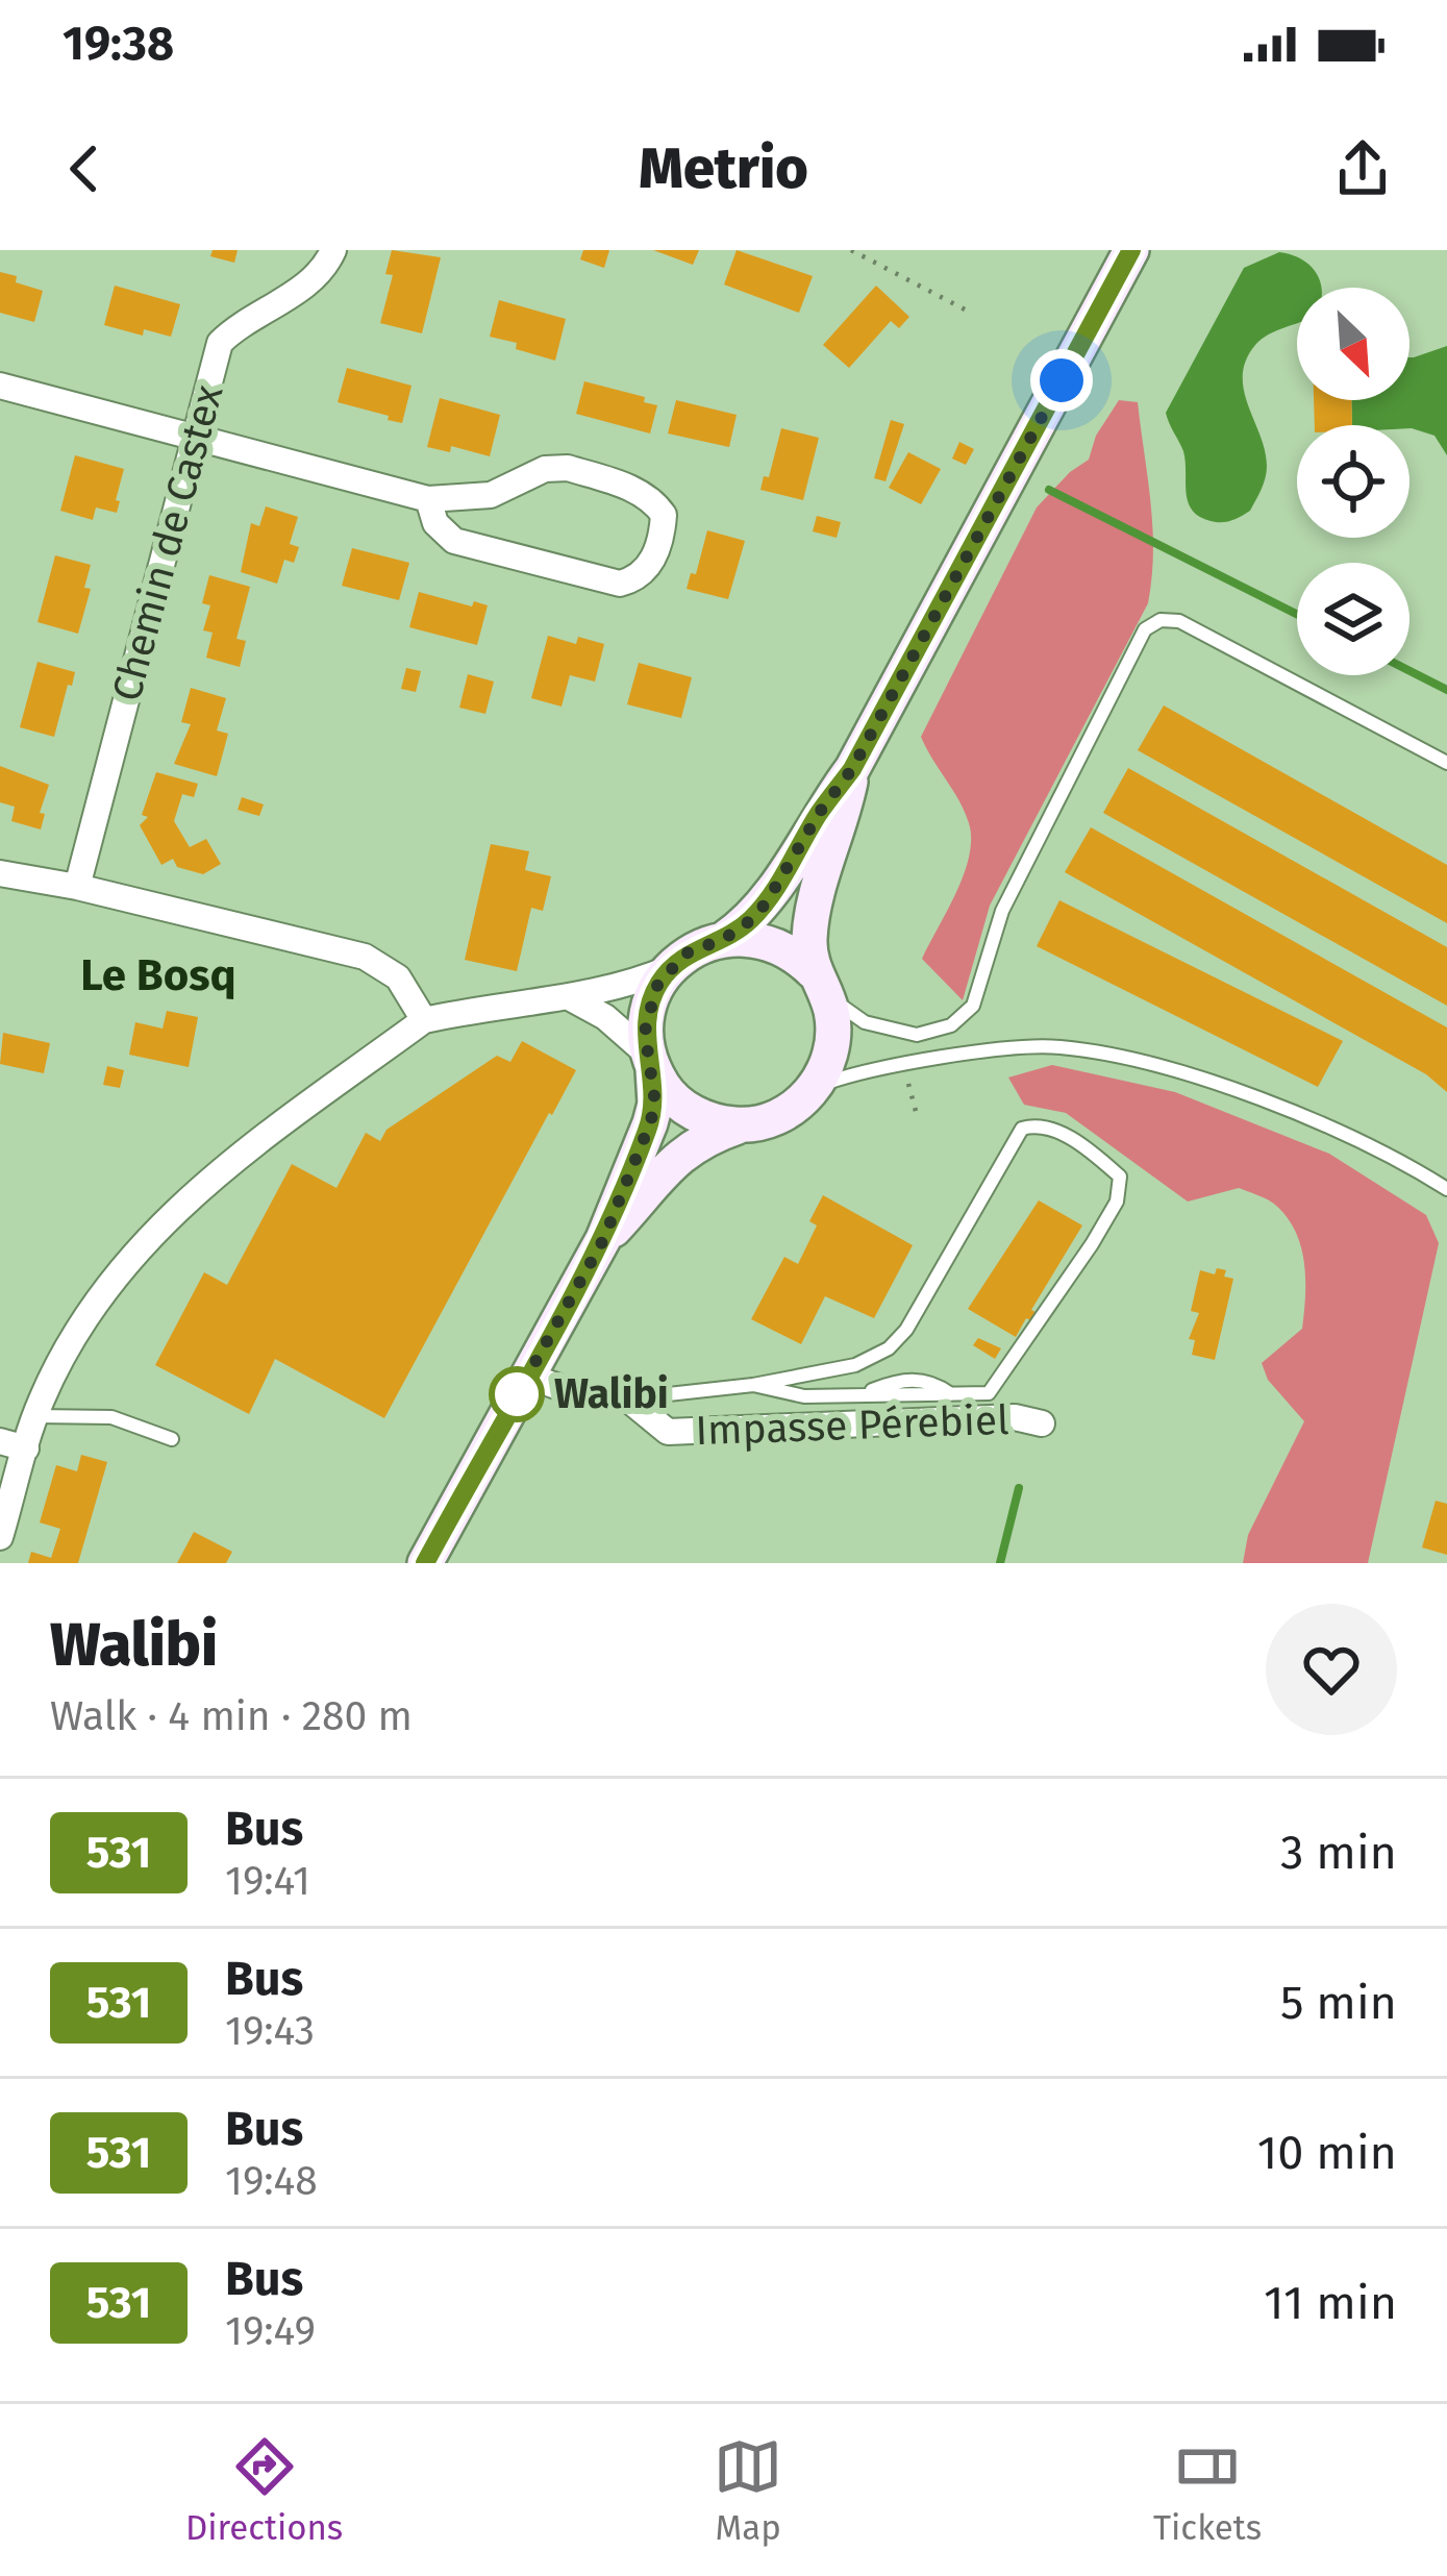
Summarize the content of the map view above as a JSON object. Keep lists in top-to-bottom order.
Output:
{
  "streets": {
    "street": ["Chemin de Castex", "Impasse Pérebiel"]
  },
  "districts": ["Le Bosq"],
  "places": ["Walibi"],
  "lines": ["bus line 531"],
  "north": "bottom right",
  "page": {
    "status": "19:38",
    "header": "Metrio",
    "heading": ["Walibi", "Walk · 4 min · 280 m"],
    "list": [
      {
        "mark": "531",
        "name": "Bus",
        "note": "19:41",
        "value": "3 min"
      },
      {
        "mark": "531",
        "name": "Bus",
        "note": "19:43",
        "value": "5 min"
      },
      {
        "mark": "531",
        "name": "Bus",
        "note": "19:48",
        "value": "10 min"
      },
      {
        "mark": "531",
        "name": "Bus",
        "note": "19:49",
        "value": "11 min"
      }
    ],
    "tabs": ["Directions", "Map", "Tickets"]
  }
}
